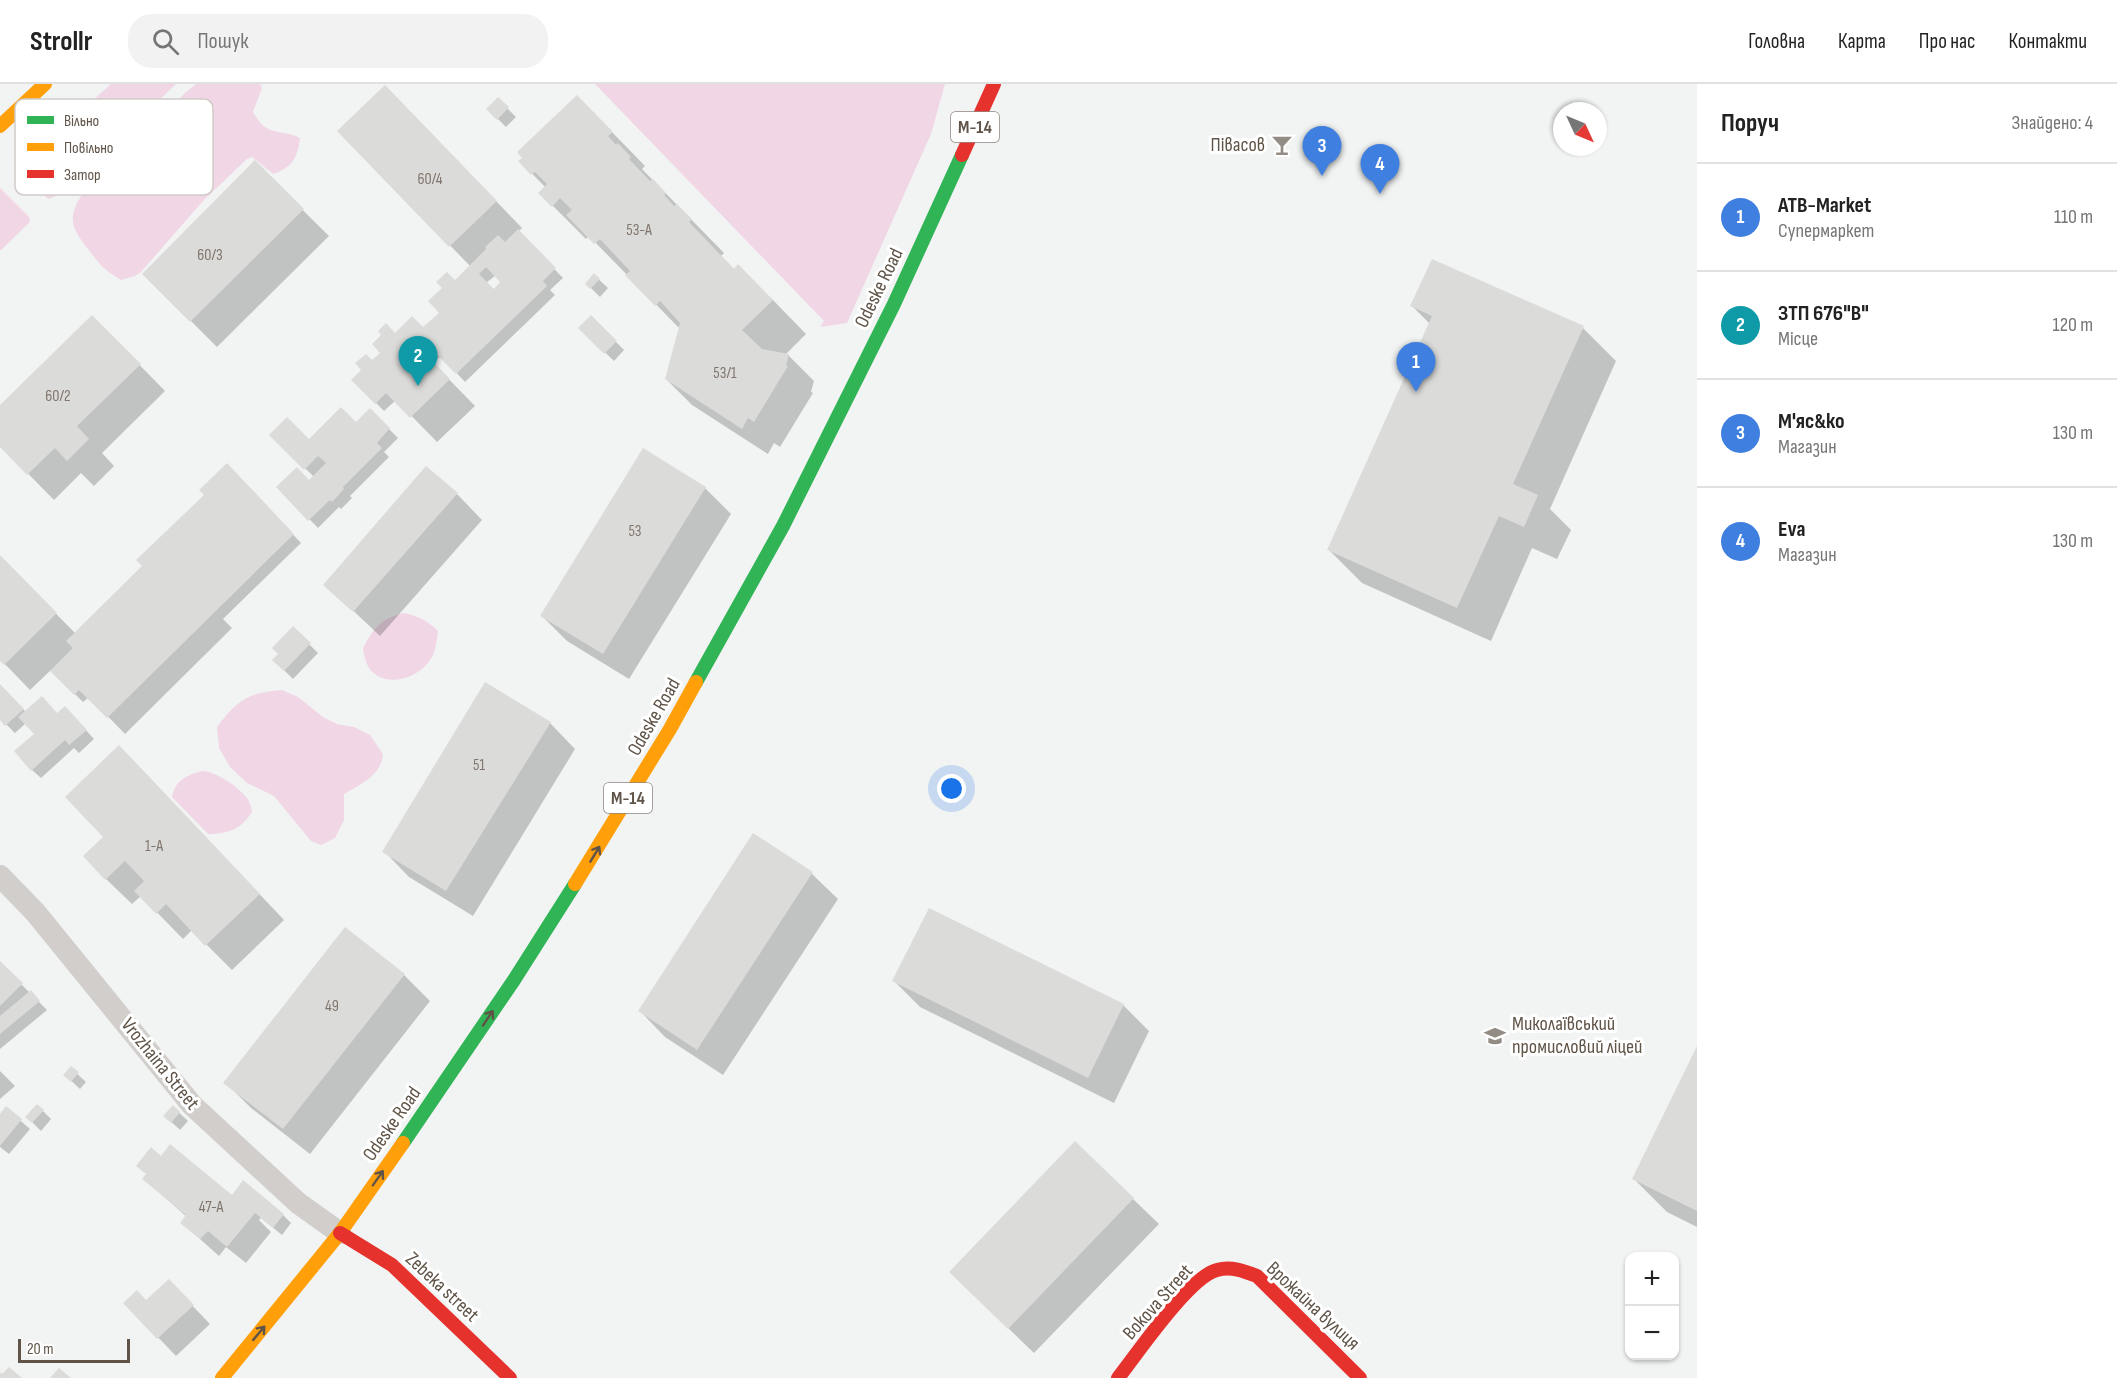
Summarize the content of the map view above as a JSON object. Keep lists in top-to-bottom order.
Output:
{
  "streets": {
    "main road": [
      "М-14",
      "Odeske Road",
      "Zebeka street",
      "Bokova Street",
      "Врожайна вулиця"
    ],
    "lane": ["Vrozhaina Street"]
  },
  "crossings": [
    ["Odeske Road", "Vrozhaina Street"],
    ["Odeske Road", "Zebeka street"],
    ["Vrozhaina Street", "Zebeka street"],
    ["Bokova Street", "Врожайна вулиця"]
  ],
  "one_way": ["Odeske Road"],
  "places": {
    "bar": ["Півасов"],
    "school or university": ["Миколаївський промисловий ліцей"]
  },
  "house_numbers": [
    "60/4",
    "53-А",
    "60/3",
    "53/1",
    "60/2",
    "53",
    "51",
    "1-А",
    "49",
    "47-А"
  ],
  "legend": ["Вільно", "Повільно", "Затор"],
  "scale_bar": "20 m",
  "north": "bottom right",
  "page": {
    "header": "Strollr",
    "search": "Пошук",
    "nav": [
      "Головна",
      "Карта",
      "Про нас",
      "Контакти"
    ],
    "heading": ["Поруч", "Знайдено: 4"],
    "pins": [
      "3",
      "4",
      "2",
      "1"
    ],
    "list": [
      {
        "mark": "1",
        "name": "ATB-Market",
        "note": "Супермаркет",
        "value": "110 m"
      },
      {
        "mark": "2",
        "name": "ЗТП 676\"В\"",
        "note": "Місце",
        "value": "120 m"
      },
      {
        "mark": "3",
        "name": "М'яс&ко",
        "note": "Магазин",
        "value": "130 m"
      },
      {
        "mark": "4",
        "name": "Eva",
        "note": "Магазин",
        "value": "130 m"
      }
    ],
    "map_buttons": ["+", "−"],
    "scale": "20 m"
  }
}
